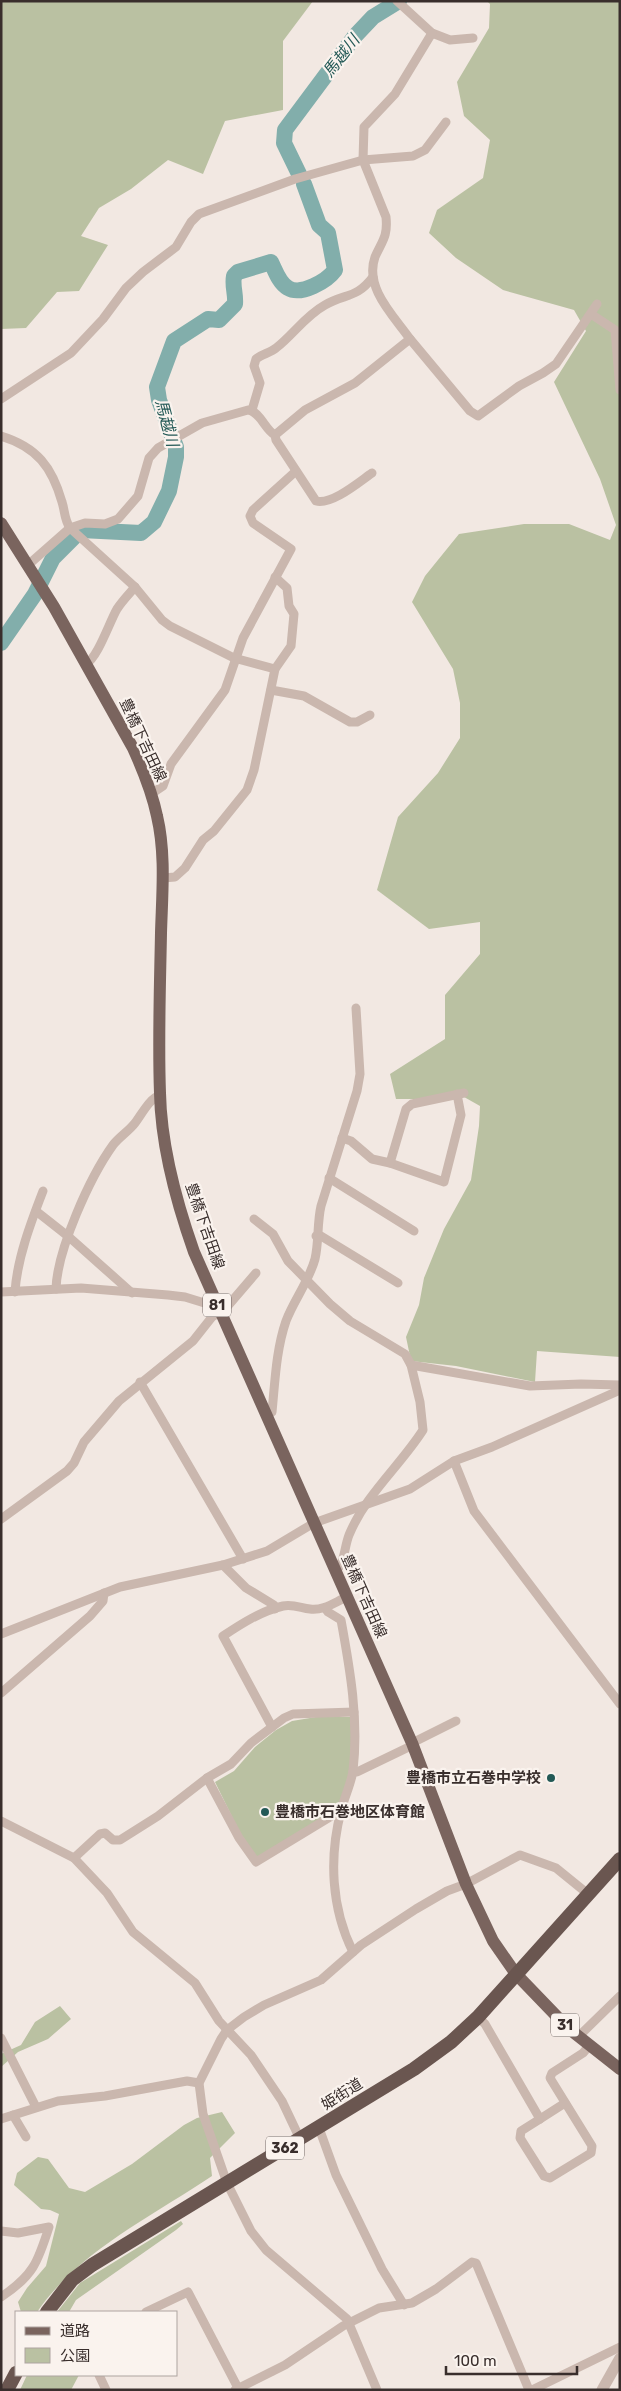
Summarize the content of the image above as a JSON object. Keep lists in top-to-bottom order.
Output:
{
  "streets": {
    "highway": ["姫街道", "362"],
    "main road": ["豊橋下吉田線", "81", "31"]
  },
  "crossings": [
    ["豊橋下吉田線", "31"],
    ["豊橋下吉田線", "姫街道"],
    ["31", "姫街道"]
  ],
  "water": ["馬越川"],
  "places": ["豊橋市立石巻中学校", "豊橋市石巻地区体育館"],
  "legend": ["道路", "公園"],
  "scale_bar": "100 m"
}
